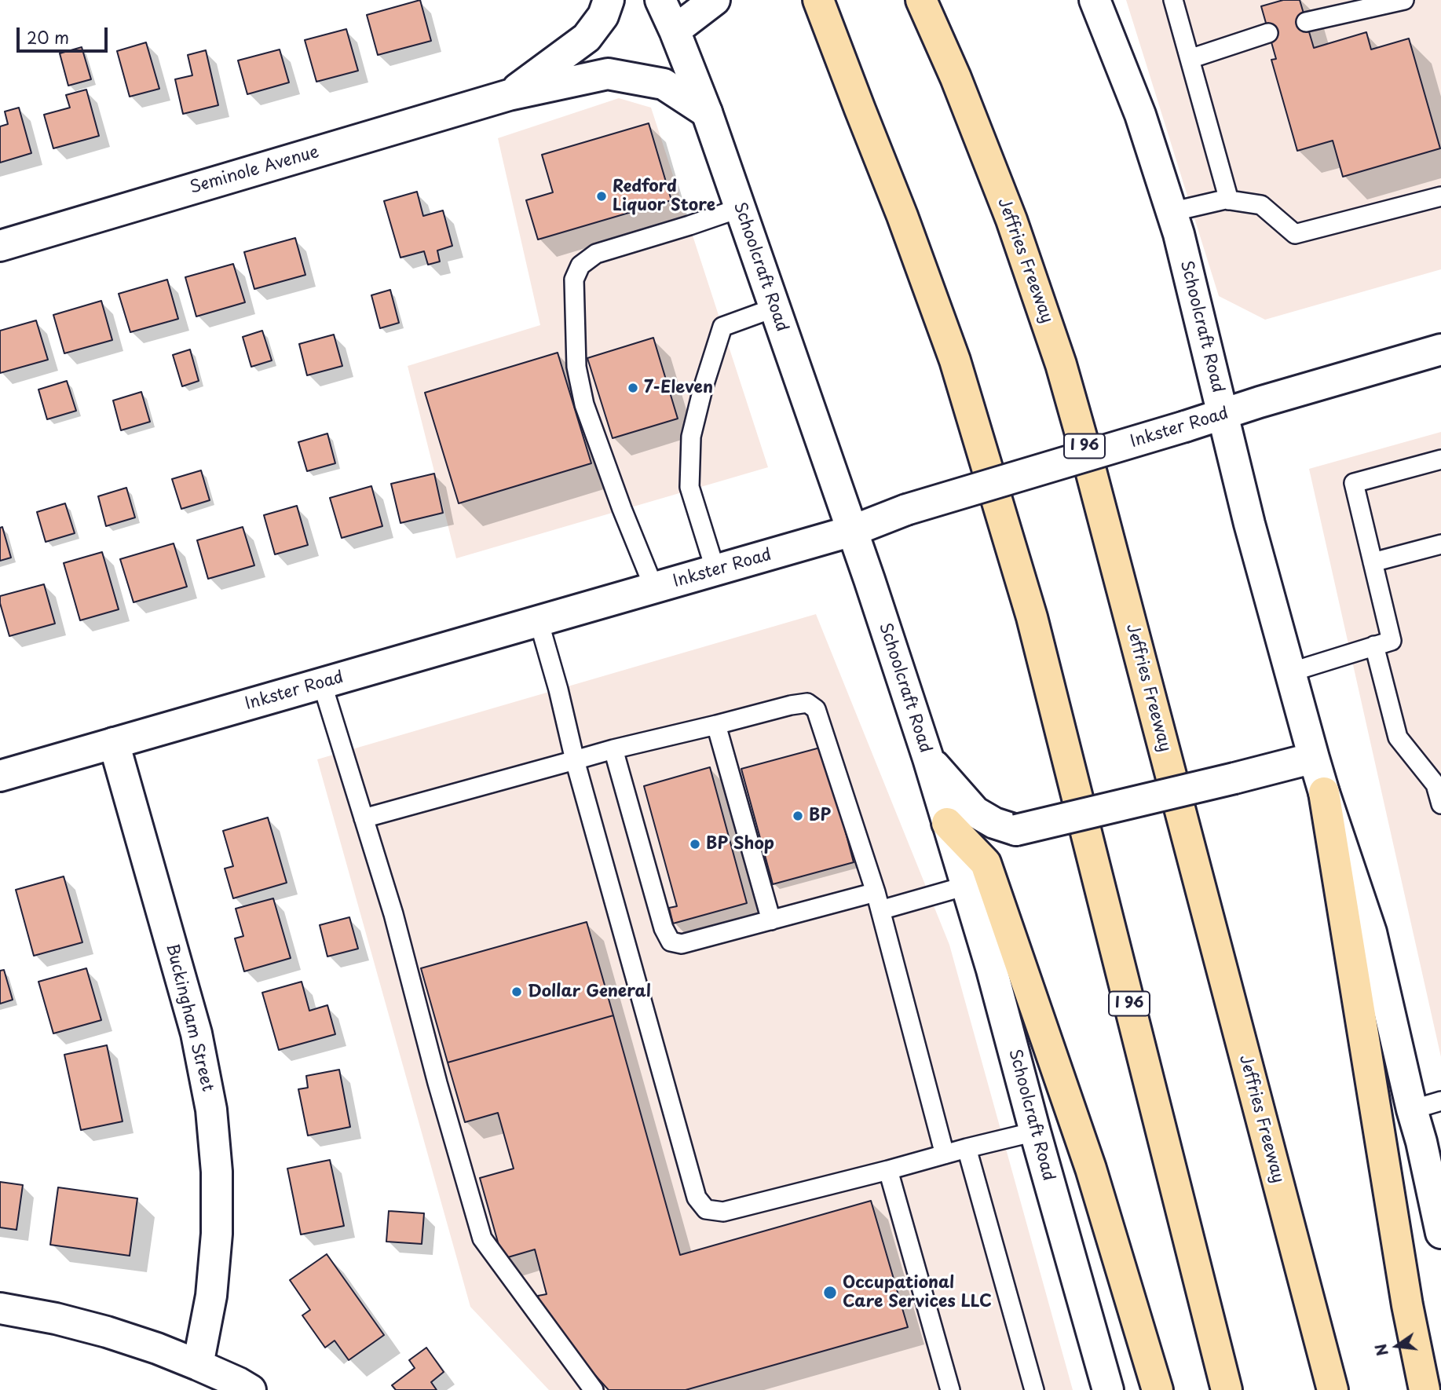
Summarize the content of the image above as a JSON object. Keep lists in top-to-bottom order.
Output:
{
  "streets": {
    "highway": ["Jeffries Freeway", "I 96"],
    "main road": [
      "Seminole Avenue",
      "Schoolcraft Road",
      "Inkster Road",
      "Buckingham Street"
    ]
  },
  "crossings": [
    ["Seminole Avenue", "Schoolcraft Road"],
    ["Schoolcraft Road", "Inkster Road"],
    ["Inkster Road", "Buckingham Street"]
  ],
  "places": [
    "Redford Liquor Store",
    "7-Eleven",
    "BP",
    "BP Shop",
    "Dollar General",
    "Occupational Care Services LLC"
  ],
  "scale_bar": "20 m",
  "north": "left"
}
